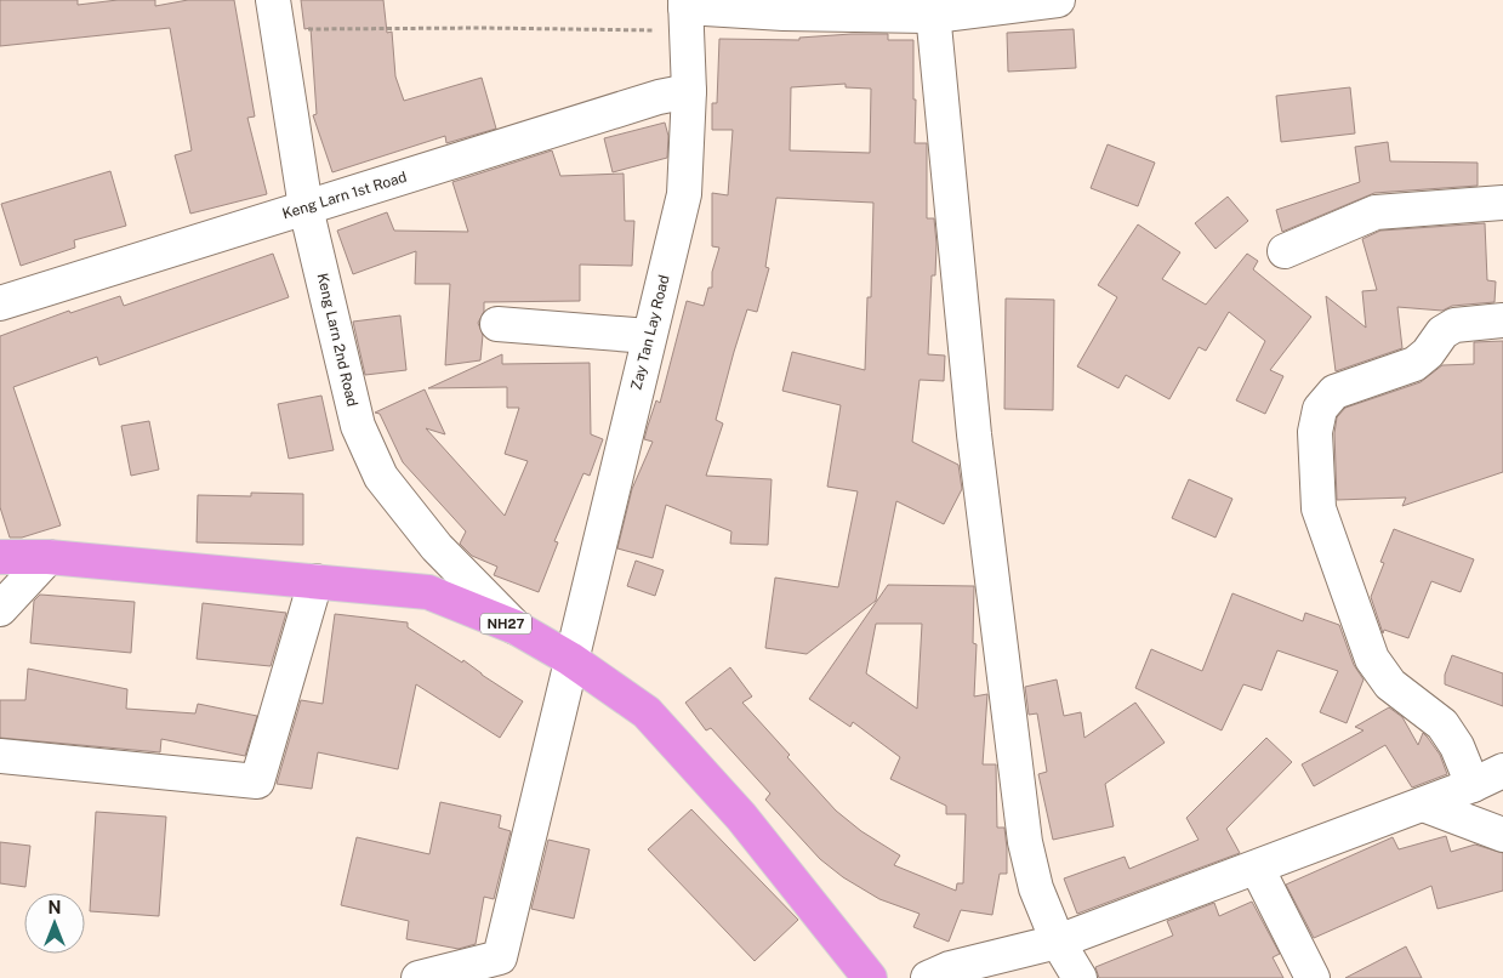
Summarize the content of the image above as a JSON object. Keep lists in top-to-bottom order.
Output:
{
  "streets": {
    "highway": ["NH27"],
    "street": ["Keng Larn 1st Road", "Zay Tan Lay Road", "Keng Larn 2nd Road"]
  },
  "crossings": [
    ["Keng Larn 1st Road", "Zay Tan Lay Road"],
    ["Keng Larn 1st Road", "Keng Larn 2nd Road"],
    ["Zay Tan Lay Road", "NH27"],
    ["Keng Larn 2nd Road", "NH27"]
  ],
  "north": "top"
}
